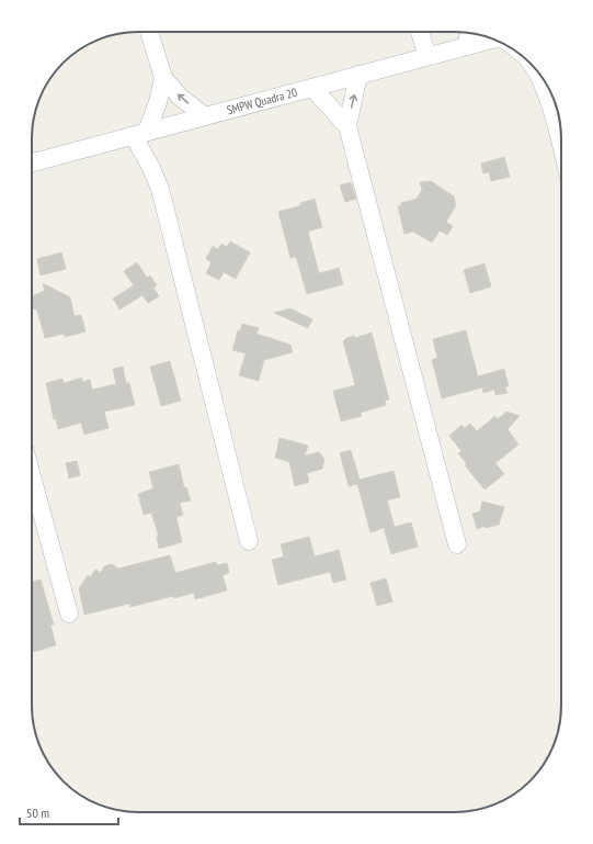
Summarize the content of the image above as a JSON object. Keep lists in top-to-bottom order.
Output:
{
  "streets": {
    "street": ["SMPW Quadra 20"]
  },
  "scale_bar": "50 m"
}
